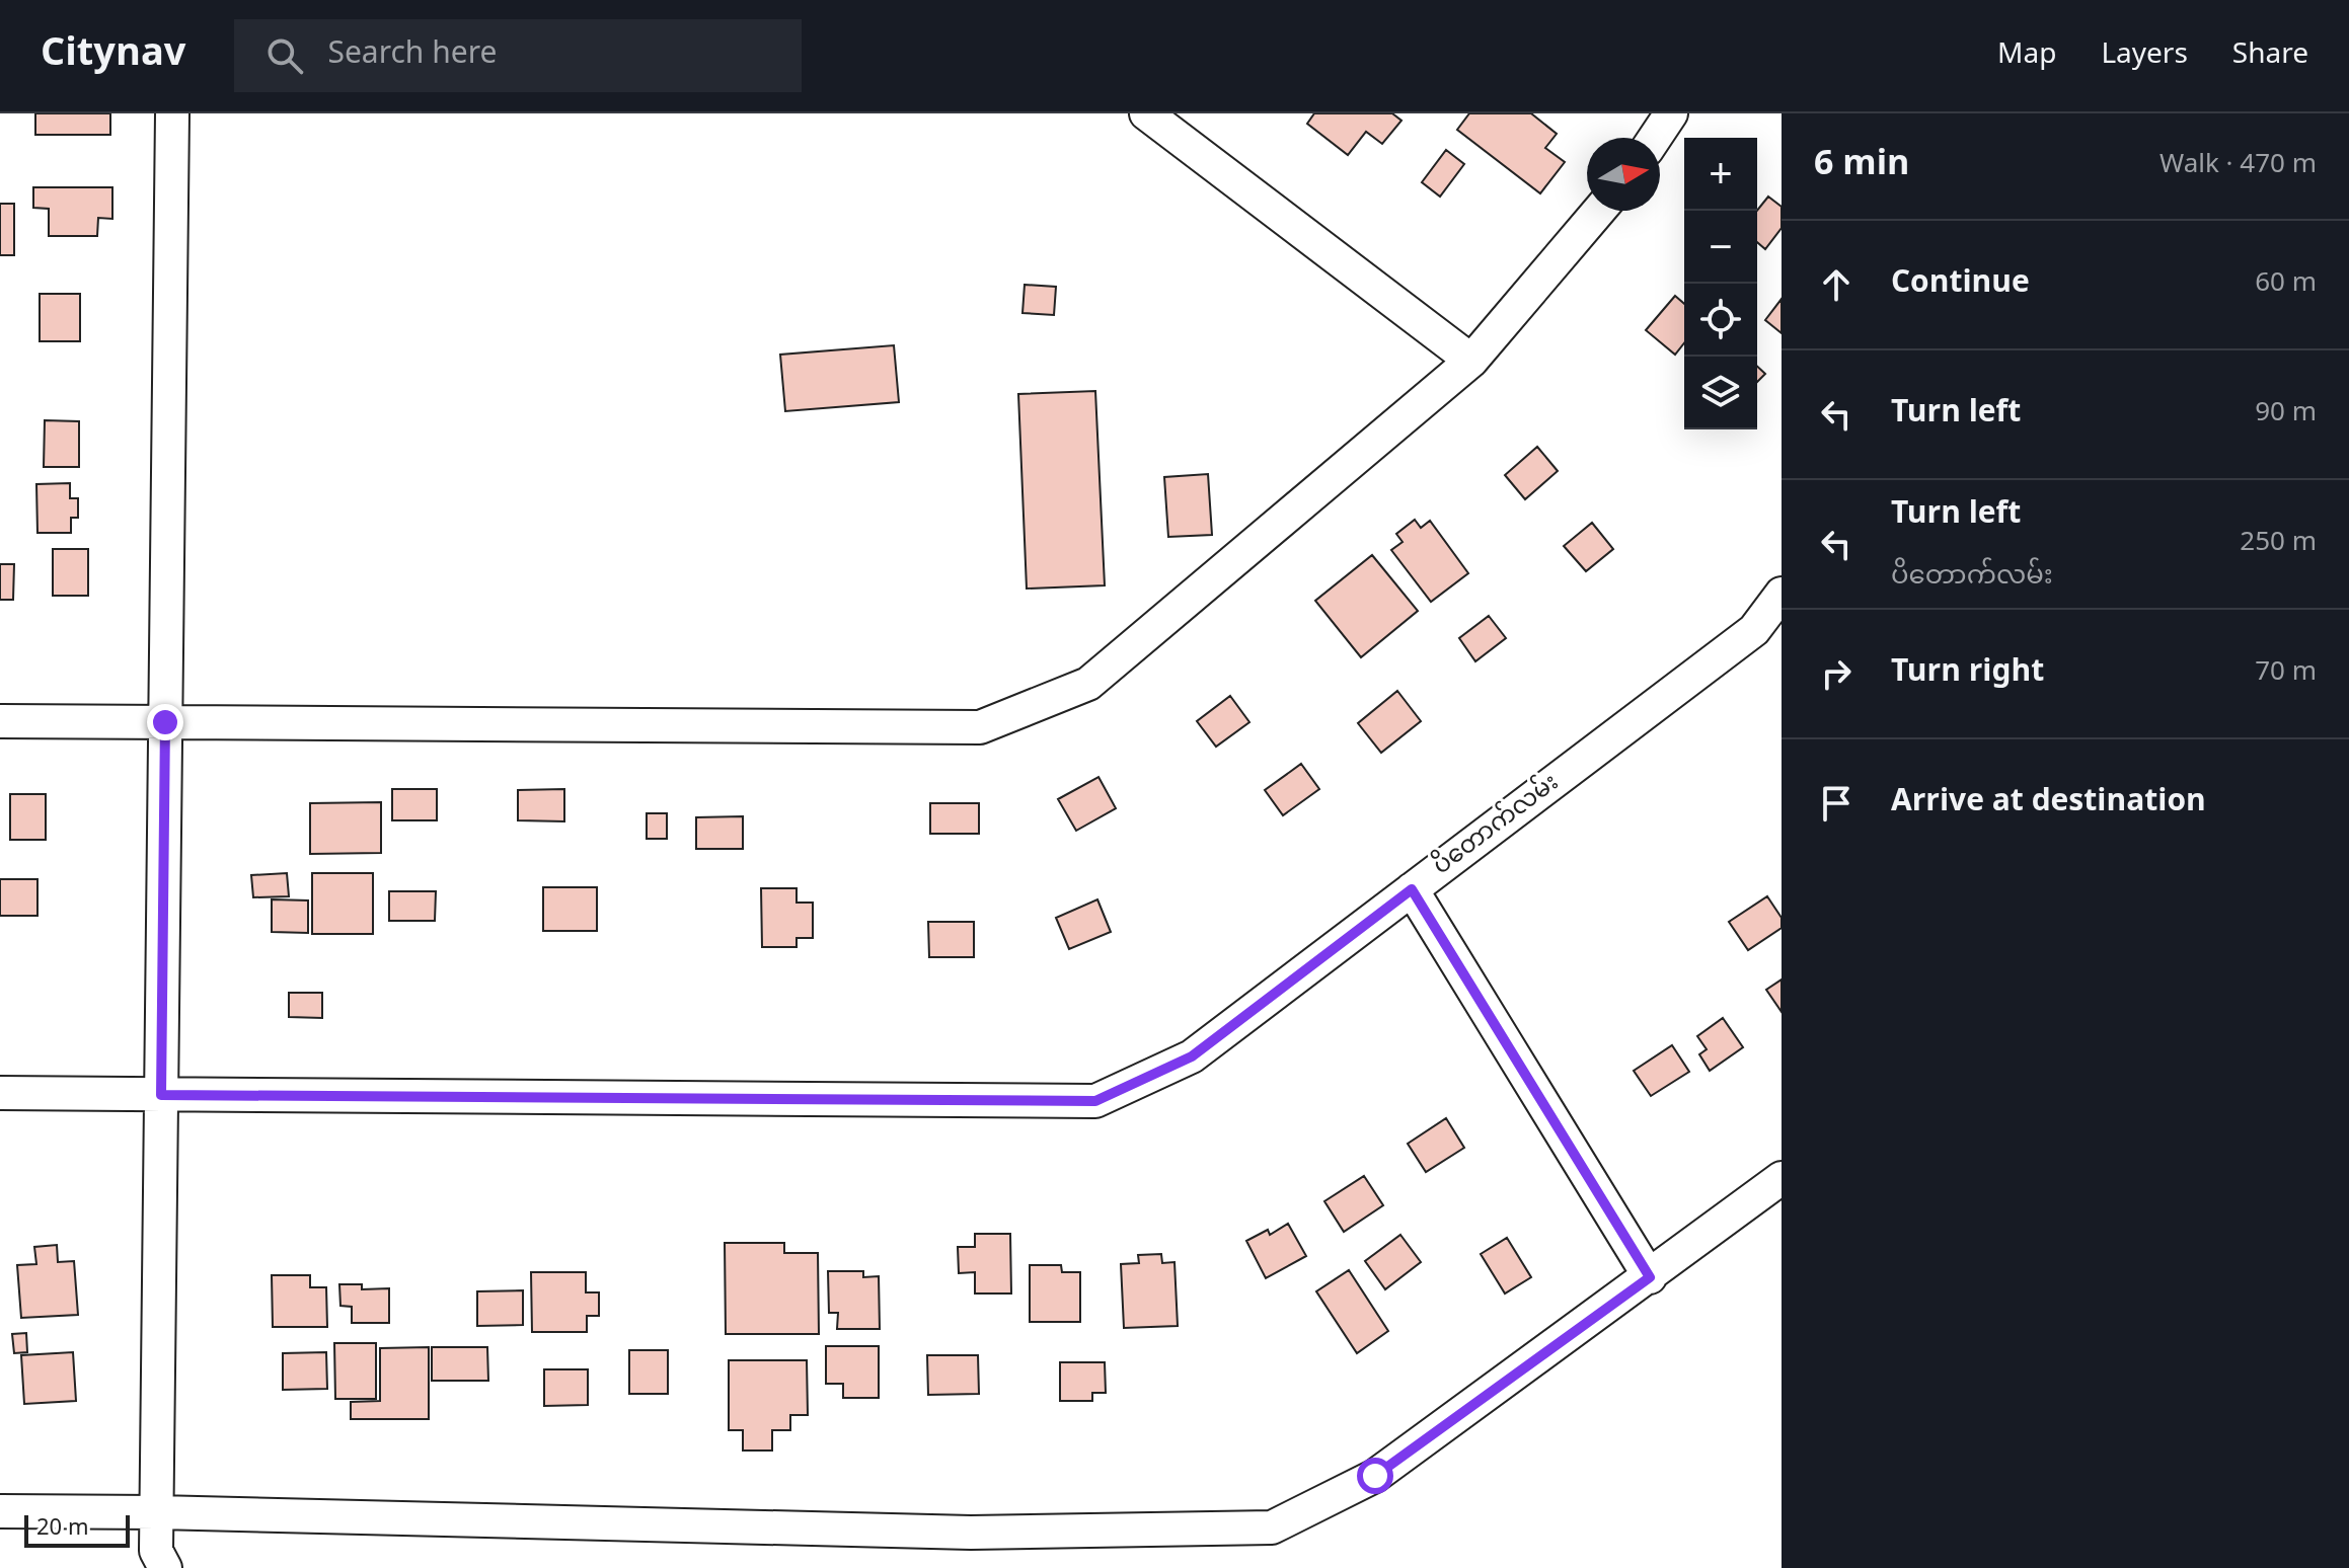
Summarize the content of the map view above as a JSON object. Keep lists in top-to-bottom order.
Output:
{
  "streets": {
    "street": ["ပိတောက်လမ်း"]
  },
  "scale_bar": "20 m",
  "north": "right",
  "page": {
    "header": "Citynav",
    "search": "Search here",
    "nav": ["Map", "Layers", "Share"],
    "heading": ["6 min", "Walk · 470 m"],
    "map_buttons": ["+", "−"],
    "list": [
      ["Continue", "60 m"],
      ["Turn left", "90 m"],
      ["Turn left", "ပိတောက်လမ်း", "250 m"],
      ["Turn right", "70 m"],
      "Arrive at destination"
    ],
    "scale": "20 m"
  }
}
